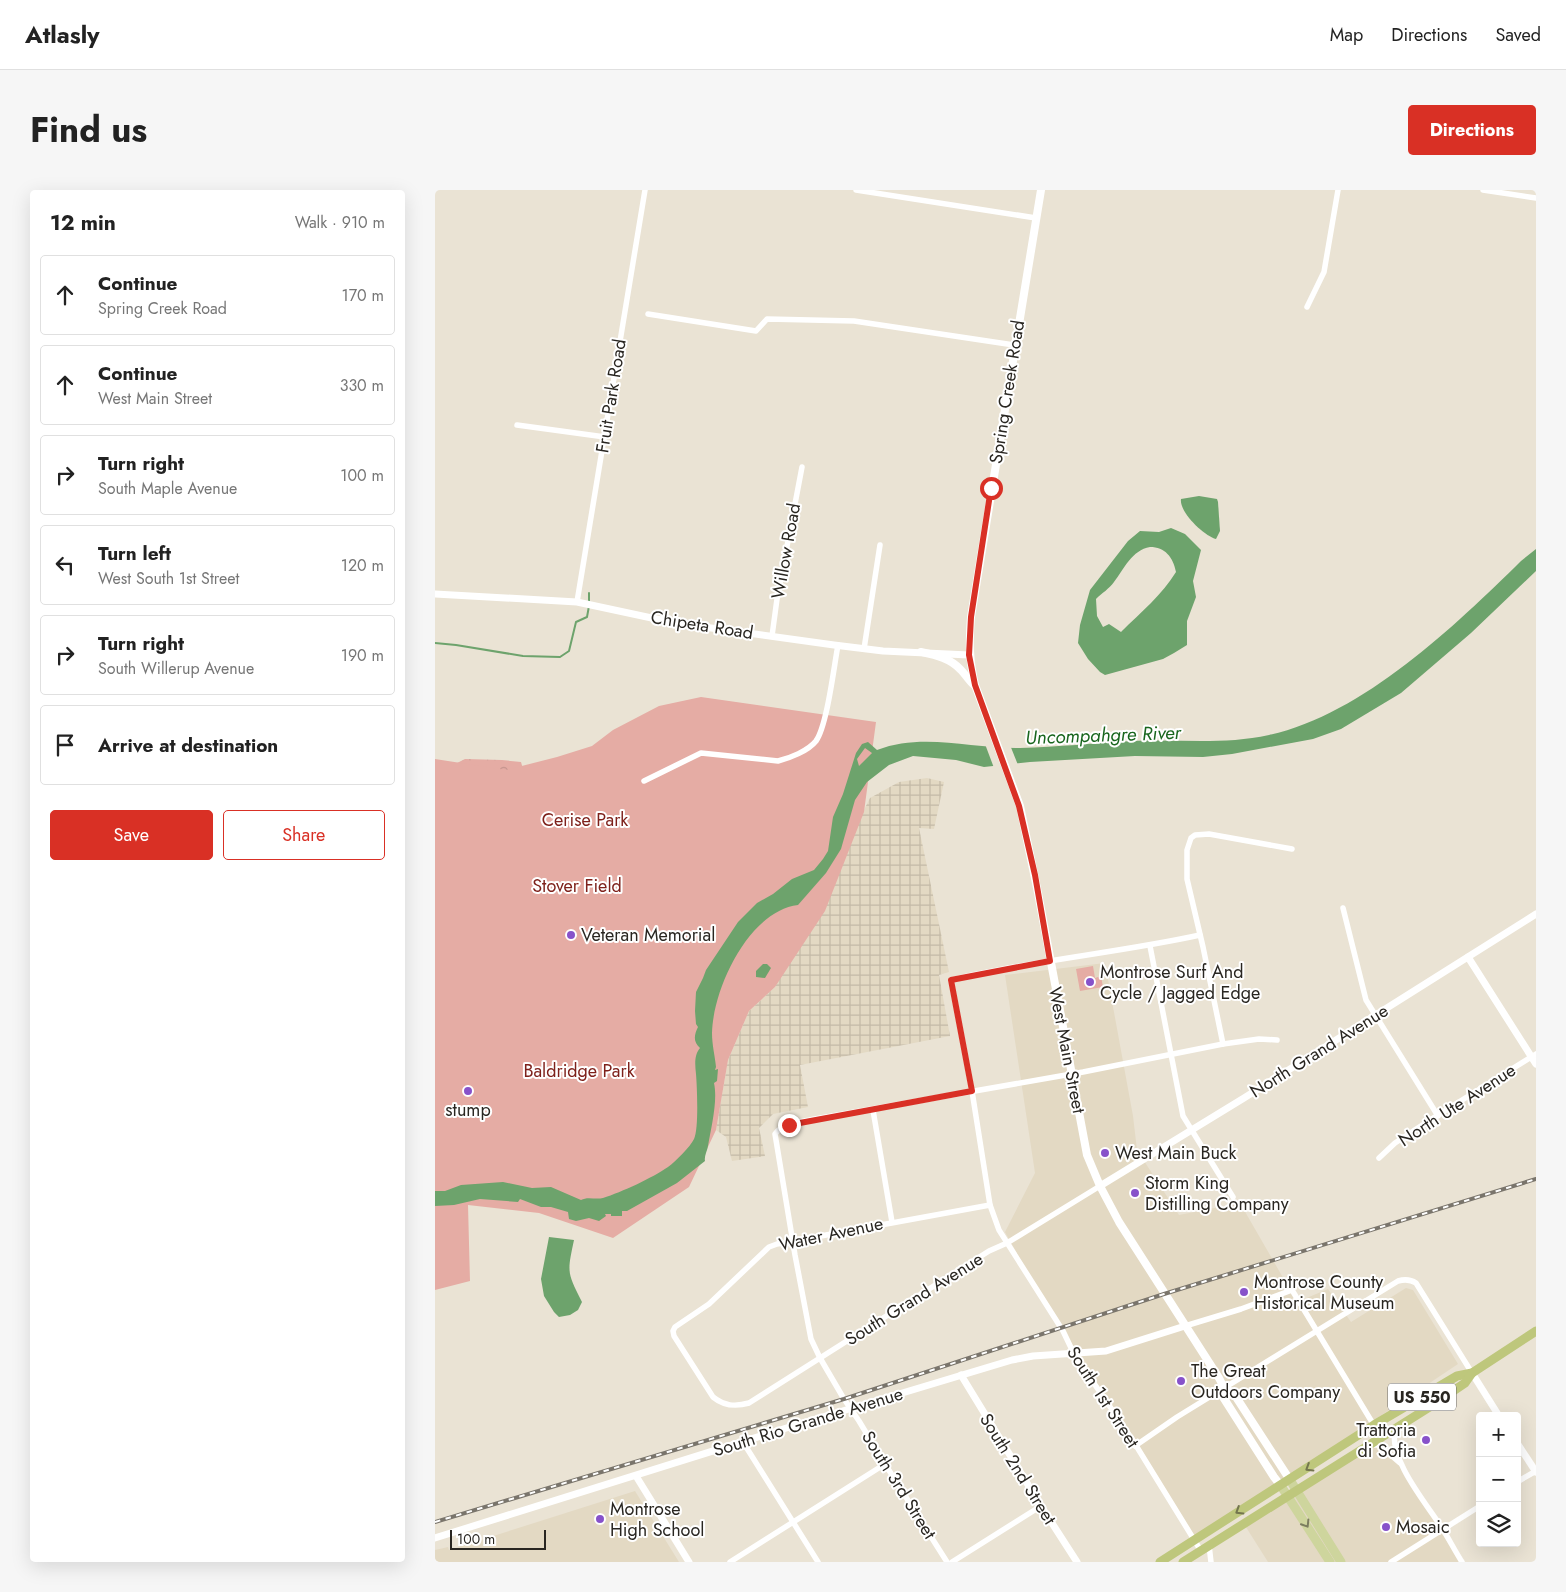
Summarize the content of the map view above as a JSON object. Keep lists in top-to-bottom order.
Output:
{
  "streets": {
    "highway": ["US 550"],
    "main road": ["Spring Creek Road", "West Main Street"],
    "street": [
      "Fruit Park Road",
      "Willow Road",
      "Chipeta Road",
      "North Grand Avenue",
      "North Ute Avenue",
      "Water Avenue",
      "South Grand Avenue",
      "South 1st Street",
      "South Rio Grande Avenue",
      "South 2nd Street",
      "South 3rd Street"
    ]
  },
  "crossings": [
    ["Spring Creek Road", "Chipeta Road"],
    ["Spring Creek Road", "West Main Street"],
    ["Fruit Park Road", "Chipeta Road"],
    ["Willow Road", "Chipeta Road"],
    ["Chipeta Road", "West Main Street"],
    ["West Main Street", "North Grand Avenue"],
    ["West Main Street", "South Grand Avenue"],
    ["West Main Street", "South 1st Street"],
    ["West Main Street", "US 550"],
    ["West Main Street", "South Rio Grande Avenue"],
    ["North Grand Avenue", "South Grand Avenue"],
    ["Water Avenue", "South Grand Avenue"],
    ["Water Avenue", "South 1st Street"],
    ["Water Avenue", "South 3rd Street"],
    ["South Grand Avenue", "South 1st Street"],
    ["South Grand Avenue", "South 3rd Street"],
    ["South 1st Street", "US 550"],
    ["South 1st Street", "South Rio Grande Avenue"],
    ["South Rio Grande Avenue", "South 2nd Street"],
    ["South Rio Grande Avenue", "South 3rd Street"]
  ],
  "water": ["Uncompahgre River"],
  "parks": ["Cerise Park", "Stover Field", "Baldridge Park"],
  "places": [
    "Veteran Memorial",
    "Montrose Surf And Cycle / Jagged Edge",
    "stump",
    "West Main Buck",
    "Storm King Distilling Company",
    "Montrose County Historical Museum",
    "The Great Outdoors Company",
    "Trattoria di Sofia",
    "Montrose High School",
    "Mosaic"
  ],
  "scale_bar": "100 m",
  "page": {
    "header": "Atlasly",
    "nav": ["Map", "Directions", "Saved"],
    "title": "Find us",
    "buttons": [
      "Directions",
      ["Save", "Share"]
    ],
    "heading": ["12 min", "Walk · 910 m"],
    "list": [
      ["Continue", "Spring Creek Road", "170 m"],
      ["Continue", "West Main Street", "330 m"],
      ["Turn right", "South Maple Avenue", "100 m"],
      ["Turn left", "West South 1st Street", "120 m"],
      ["Turn right", "South Willerup Avenue", "190 m"],
      "Arrive at destination"
    ],
    "map_buttons": ["+", "−"],
    "scale": "100 m"
  }
}
